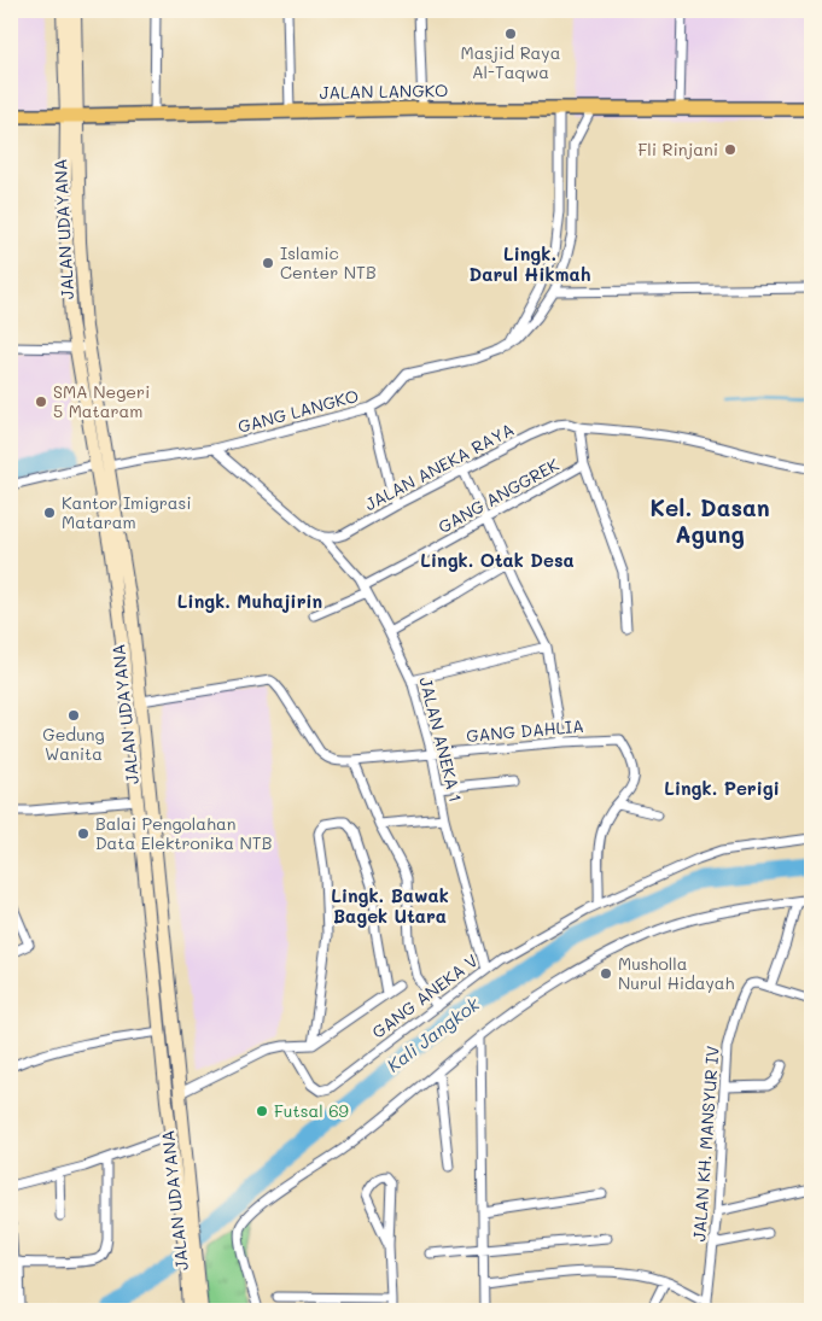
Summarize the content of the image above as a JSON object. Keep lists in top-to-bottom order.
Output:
{
  "streets": {
    "main road": ["JALAN LANGKO", "JALAN UDAYANA"],
    "street": [
      "GANG LANGKO",
      "JALAN ANEKA RAYA",
      "GANG ANGGREK",
      "GANG DAHLIA",
      "JALAN ANEKA 1",
      "GANG ANEKA V",
      "JALAN KH. MANSYUR IV"
    ]
  },
  "crossings": [
    ["JALAN LANGKO", "JALAN UDAYANA"],
    ["JALAN LANGKO", "GANG LANGKO"],
    ["JALAN UDAYANA", "GANG DAHLIA"],
    ["JALAN ANEKA RAYA", "JALAN ANEKA 1"],
    ["GANG ANGGREK", "JALAN ANEKA 1"],
    ["GANG DAHLIA", "JALAN ANEKA 1"],
    ["JALAN ANEKA 1", "GANG ANEKA V"]
  ],
  "districts": [
    "Lingk. Darul Hikmah",
    "Kel. Dasan Agung",
    "Lingk. Otak Desa",
    "Lingk. Muhajirin",
    "Lingk. Perigi",
    "Lingk. Bawak Bagek Utara"
  ],
  "water": ["Kali Jangkok"],
  "places": [
    "Masjid Raya Al-Taqwa",
    "Fli Rinjani",
    "Islamic Center NTB",
    "SMA Negeri 5 Mataram",
    "Kantor Imigrasi Mataram",
    "Gedung Wanita",
    "Balai Pengolahan Data Elektronika NTB",
    "Musholla Nurul Hidayah",
    "Futsal 69"
  ]
}
